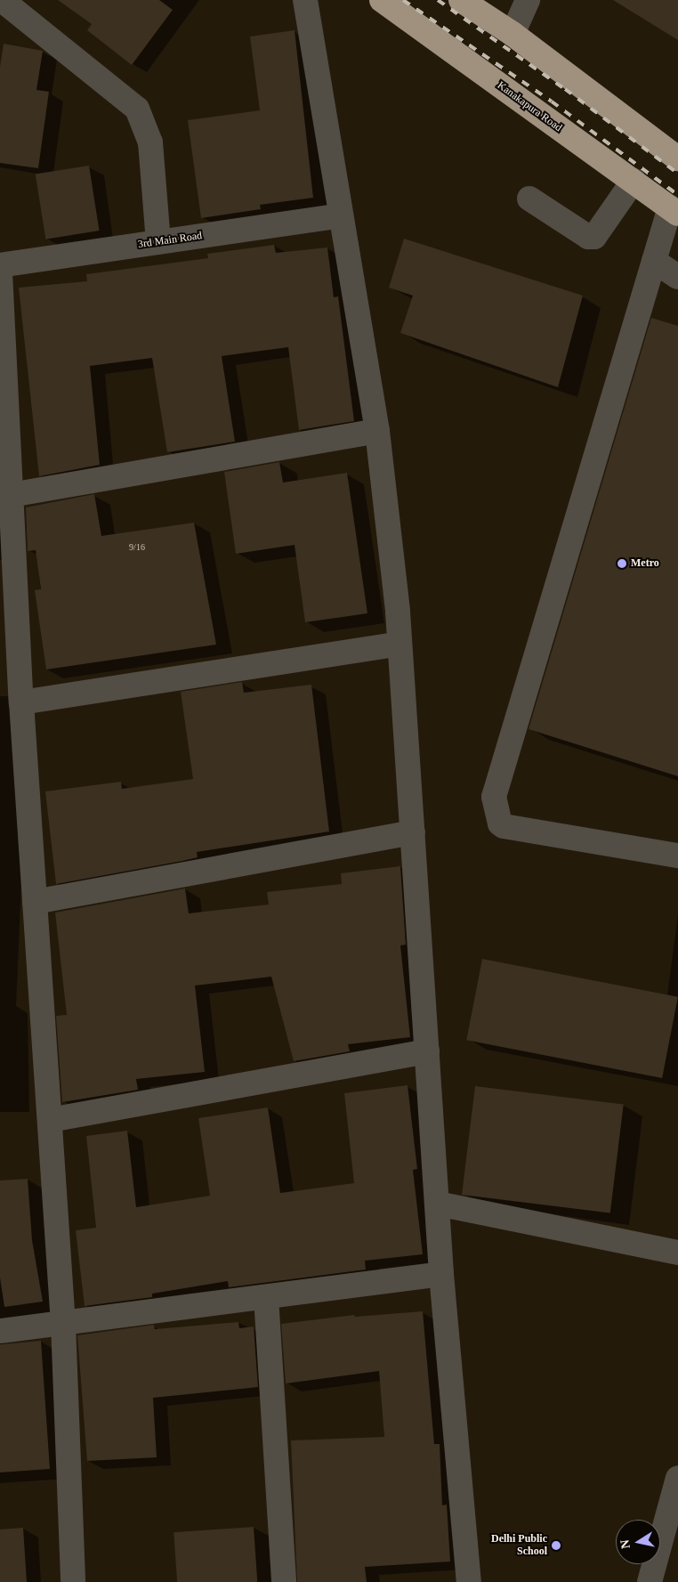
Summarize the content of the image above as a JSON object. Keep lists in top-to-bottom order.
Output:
{
  "streets": {
    "highway": ["Kanakapura Road"],
    "street": ["3rd Main Road"]
  },
  "places": ["Metro", "Delhi Public School"],
  "house_numbers": ["9/16"],
  "north": "left"
}
